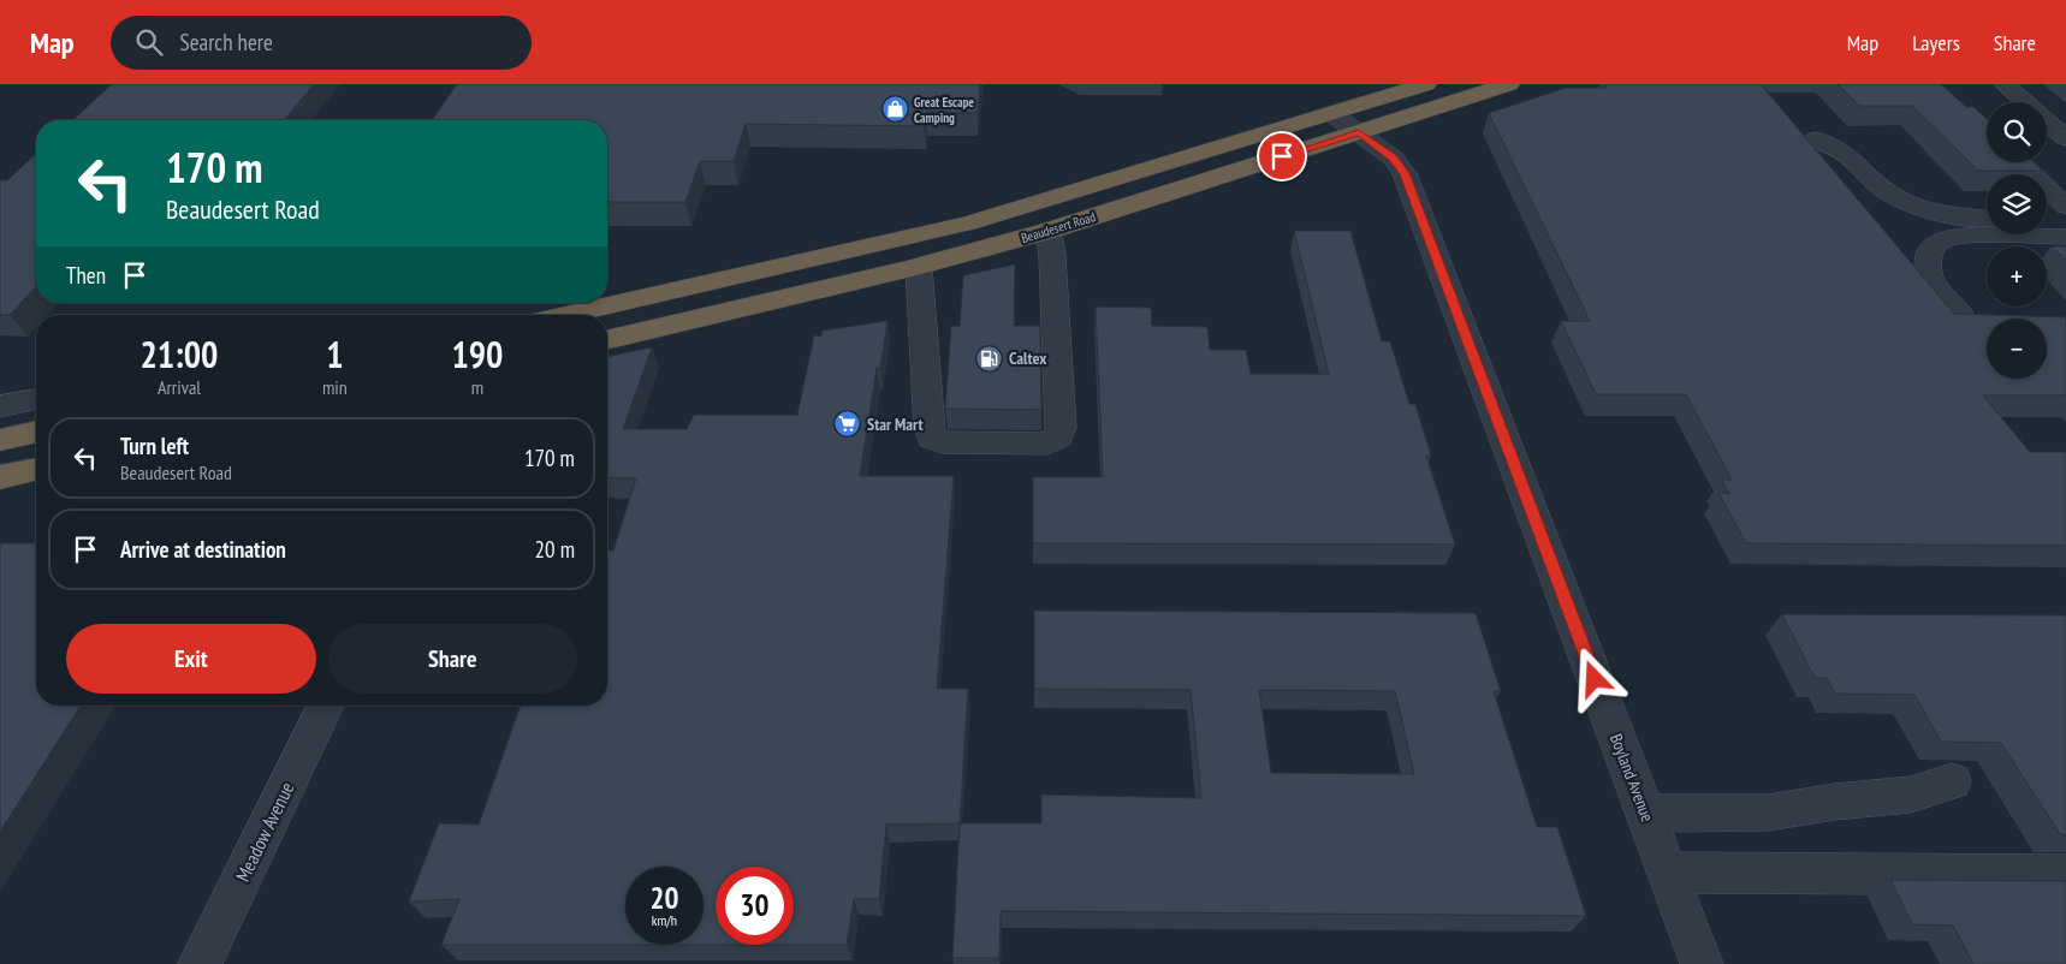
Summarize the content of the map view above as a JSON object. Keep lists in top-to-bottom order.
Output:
{
  "streets": {
    "highway": ["Beaudesert Road"],
    "street": ["Boyland Avenue", "Meadow Avenue"]
  },
  "crossings": [
    ["Beaudesert Road", "Boyland Avenue"]
  ],
  "places": {
    "shop": ["Great Escape Camping"],
    "fuel station": ["Caltex"],
    "supermarket": ["Star Mart"]
  },
  "page": {
    "header": "Map",
    "search": "Search here",
    "nav": ["Map", "Layers", "Share"],
    "map_buttons": ["+", "−"],
    "turn": ["170 m", "Beaudesert Road"],
    "then": "Then",
    "eta": [
      "21:00",
      "Arrival",
      "1",
      "min",
      "190",
      "m"
    ],
    "list": [
      {
        "name": "Turn left",
        "note": "Beaudesert Road",
        "value": "170 m"
      },
      {
        "name": "Arrive at destination",
        "value": "20 m"
      }
    ],
    "buttons": ["Exit", "Share"],
    "speed": "20 km/h",
    "limit": "30"
  }
}
